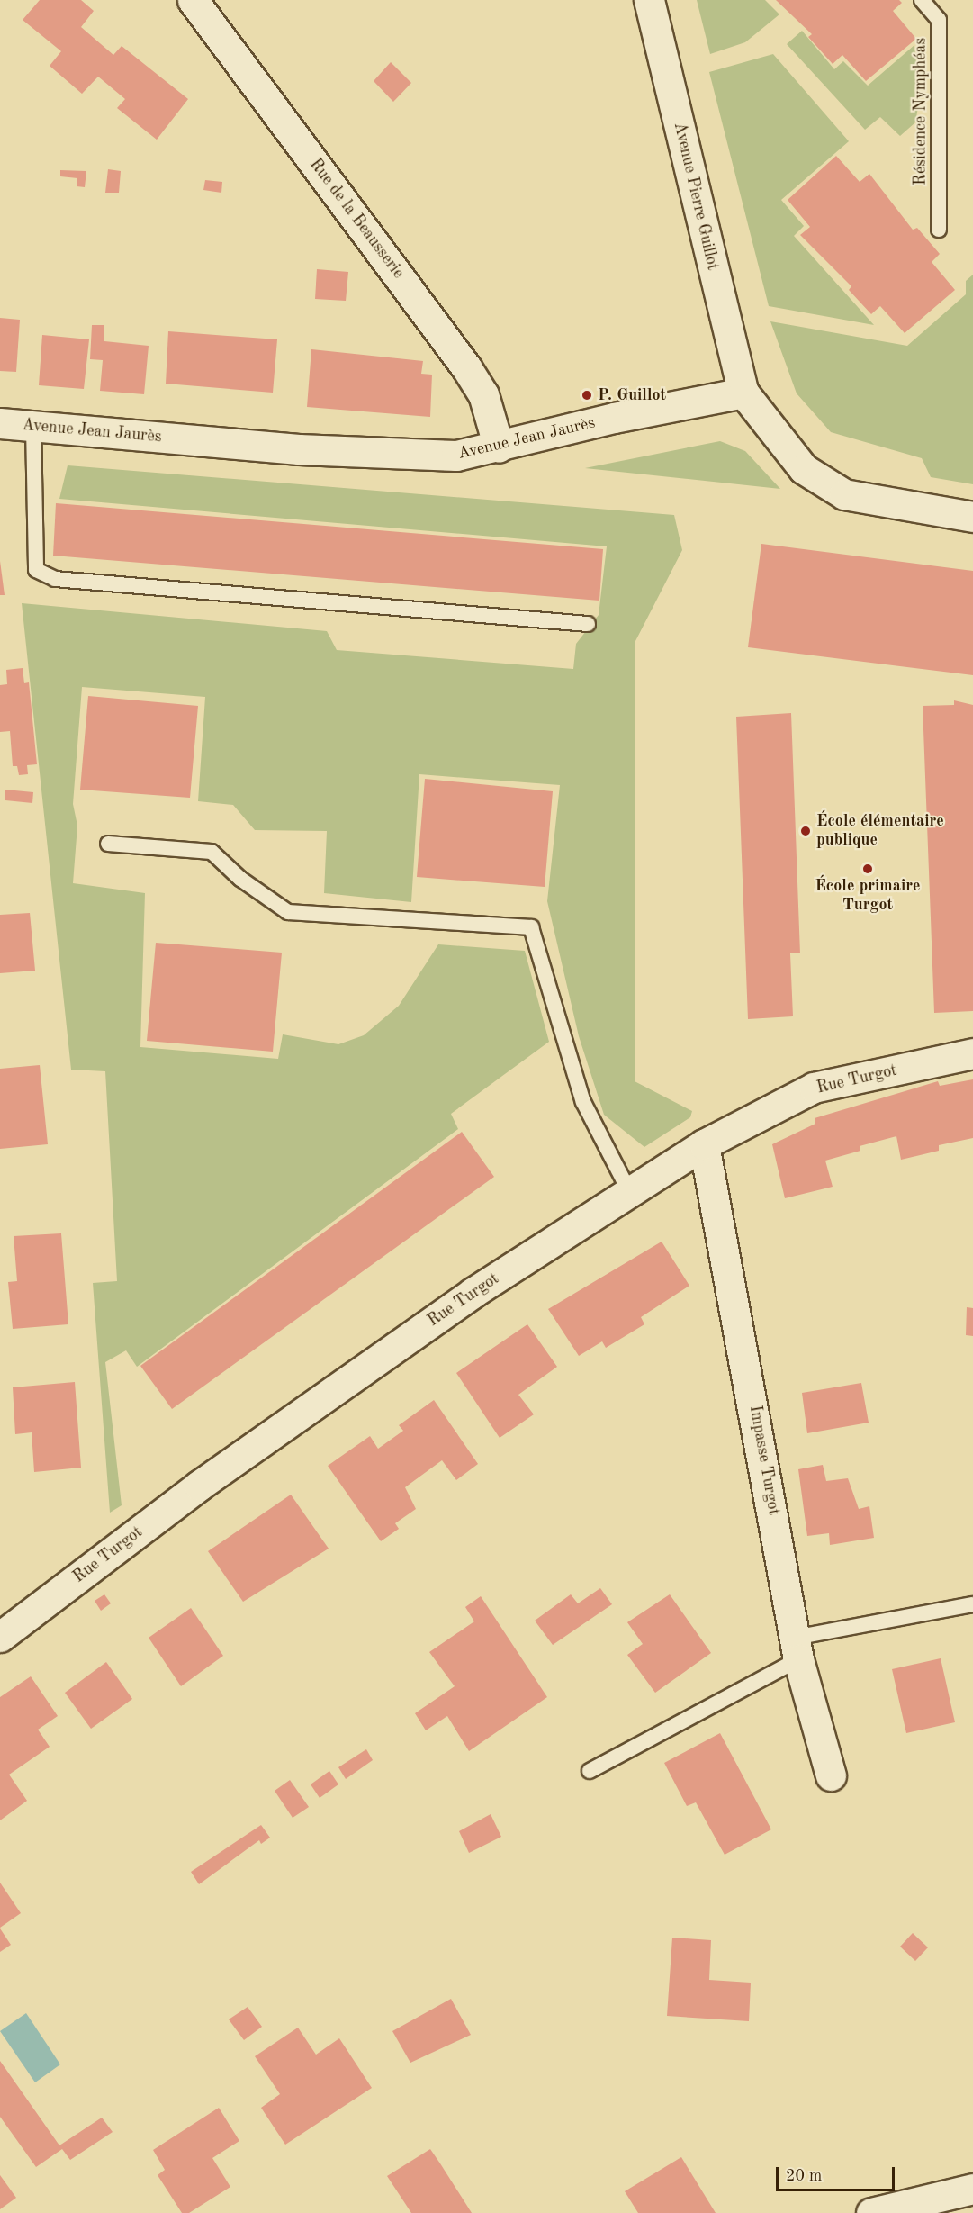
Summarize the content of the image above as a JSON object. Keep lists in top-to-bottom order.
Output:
{
  "streets": {
    "street": [
      "Avenue Pierre Guillot",
      "Rue de la Beausserie",
      "Avenue Jean Jaurès",
      "Rue Turgot",
      "Impasse Turgot"
    ],
    "lane": ["Résidence Nymphéas"]
  },
  "crossings": [
    ["Avenue Pierre Guillot", "Avenue Jean Jaurès"],
    ["Rue de la Beausserie", "Avenue Jean Jaurès"],
    ["Rue Turgot", "Impasse Turgot"]
  ],
  "places": ["P. Guillot", "École élémentaire publique", "École primaire Turgot"],
  "scale_bar": "20 m"
}
